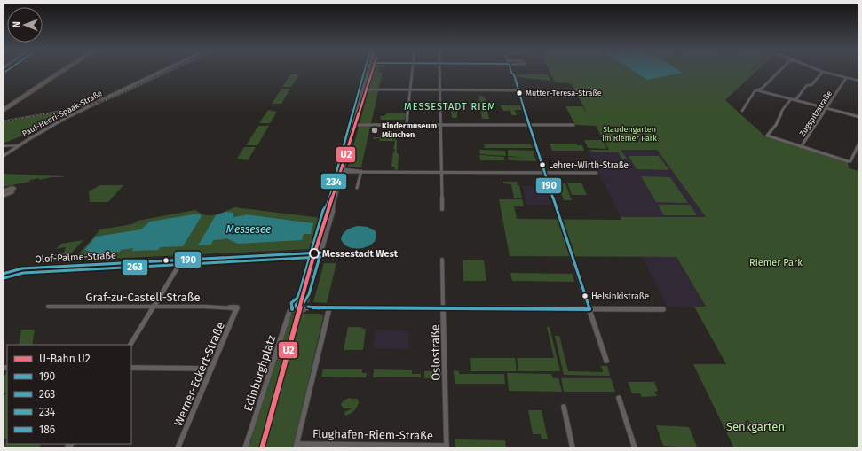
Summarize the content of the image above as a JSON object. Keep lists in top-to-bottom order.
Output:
{
  "streets": {
    "main road": ["Paul-Henri-Spaak-Straße", "Olof-Palme-Straße"],
    "street": [
      "Zugspitzstraße",
      "Graf-zu-Castell-Straße",
      "Oslostraße",
      "Edinburghplatz",
      "Werner-Eckert-Straße",
      "Flughafen-Riem-Straße"
    ]
  },
  "crossings": [
    ["Graf-zu-Castell-Straße", "Werner-Eckert-Straße"],
    ["Oslostraße", "Flughafen-Riem-Straße"]
  ],
  "districts": ["MESSESTADT RIEM"],
  "water": ["Messesee"],
  "parks": ["Staudengarten im Riemer Park", "Riemer Park", "Senkgarten"],
  "places": [
    "Mutter-Teresa-Straße",
    "Kindermuseum München",
    "Lehrer-Wirth-Straße",
    "Messestadt West",
    "Helsinkistraße"
  ],
  "lines": [
    "metro line U2",
    "transit line 190",
    "transit line 234",
    "transit line 186",
    "transit line 263"
  ],
  "legend": [
    "U-Bahn U2",
    "190",
    "263",
    "234",
    "186"
  ],
  "north": "left"
}
